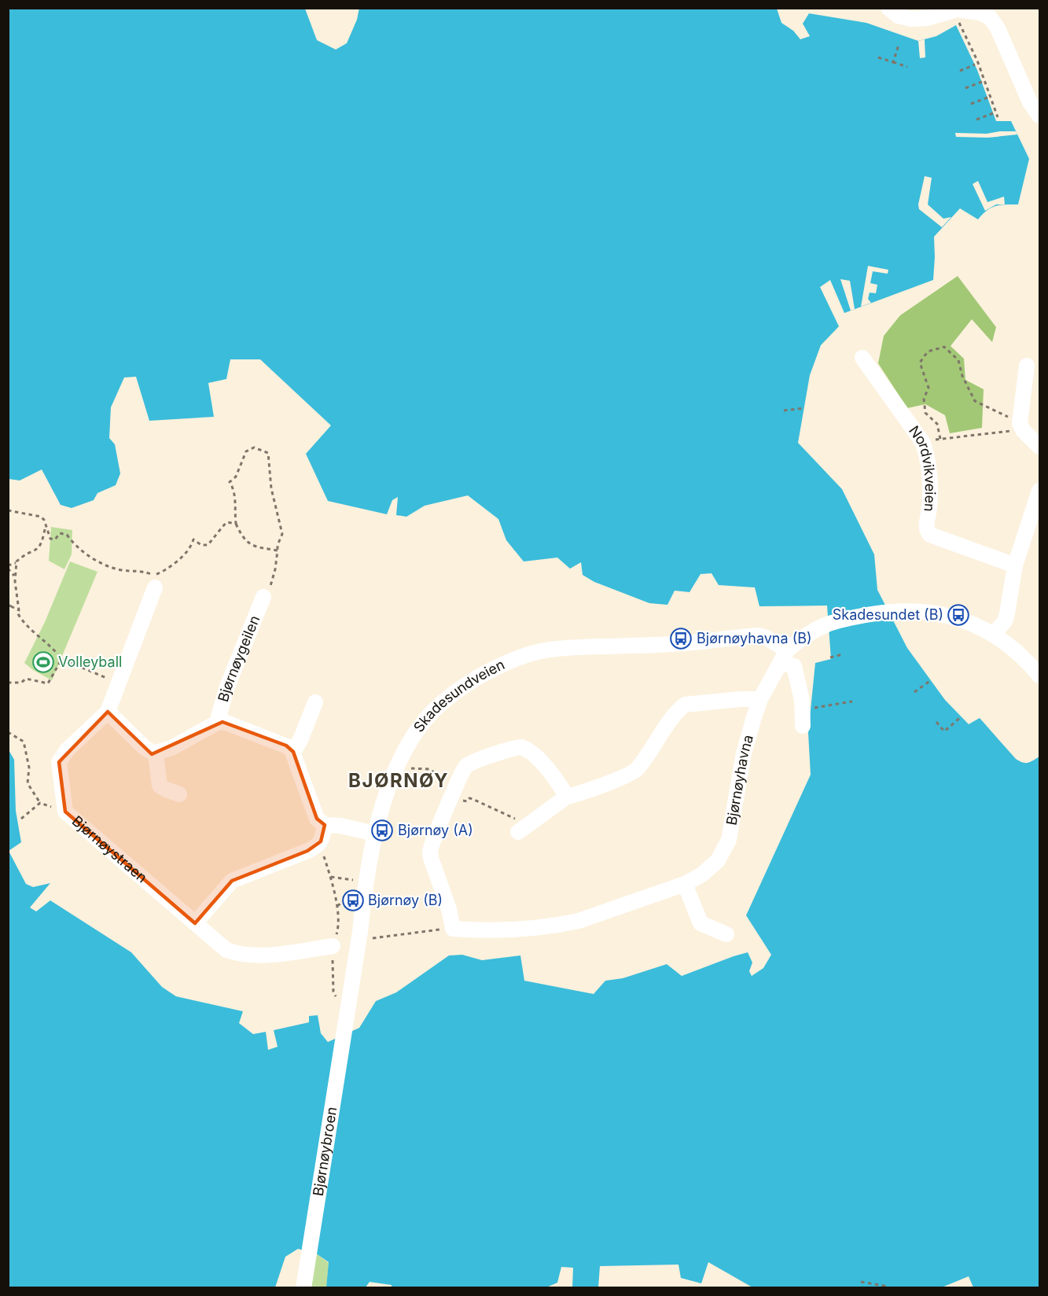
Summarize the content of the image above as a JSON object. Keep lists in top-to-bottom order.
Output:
{
  "streets": {
    "street": [
      "Nordvikveien",
      "Bjørnøygeilen",
      "Skadesundveien",
      "Bjørnøyhavna",
      "Bjørnøystraen",
      "Bjørnøybroen"
    ]
  },
  "crossings": [
    ["Skadesundveien", "Bjørnøyhavna"],
    ["Skadesundveien", "Bjørnøybroen"]
  ],
  "districts": ["BJØRNØY"],
  "places": {
    "bus stop": [
      "Skadesundet (B)",
      "Bjørnøyhavna (B)",
      "Bjørnøy (A)",
      "Bjørnøy (B)"
    ],
    "sports": ["Volleyball"]
  }
}
